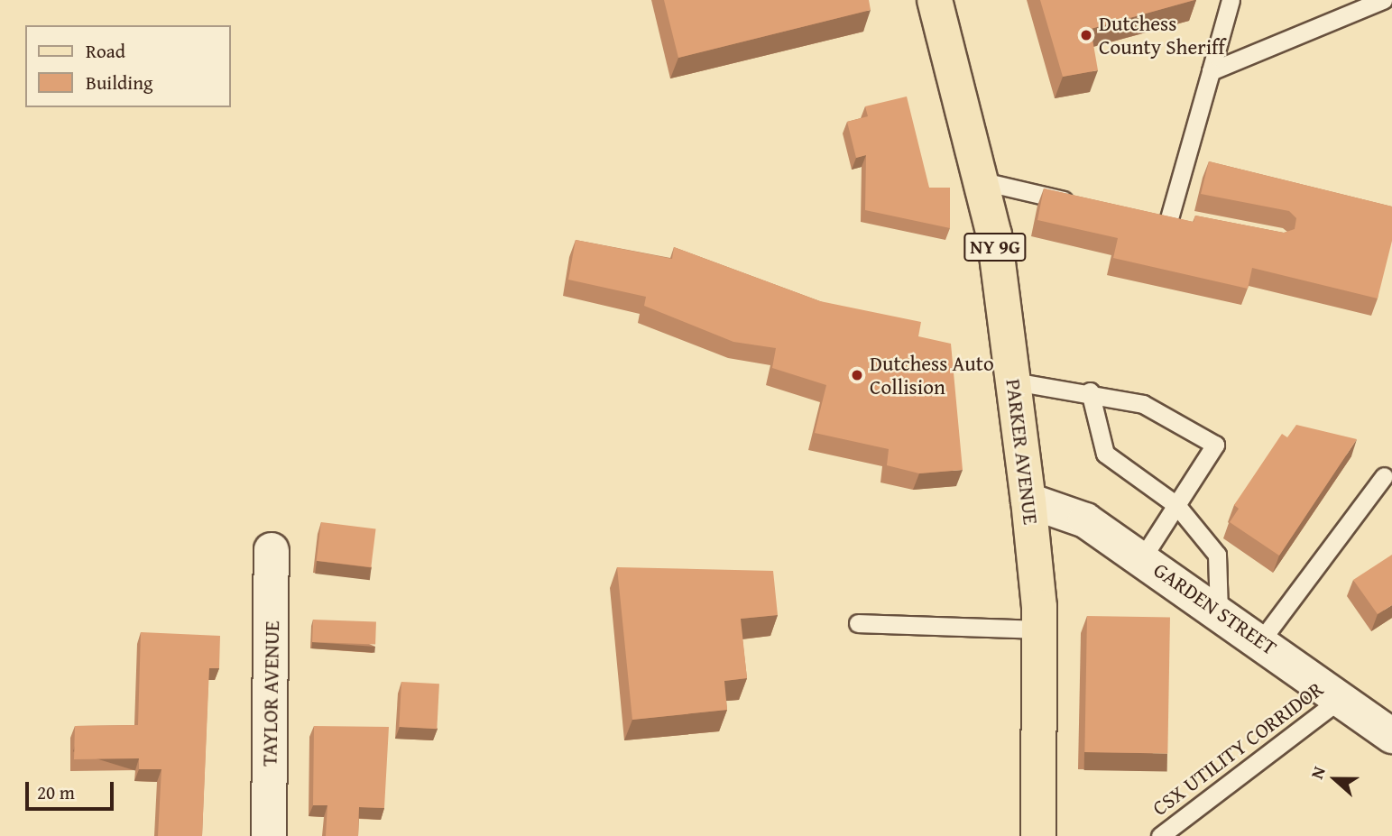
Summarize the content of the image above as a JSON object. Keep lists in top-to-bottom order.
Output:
{
  "streets": {
    "main road": ["NY 9G", "PARKER AVENUE"],
    "street": ["GARDEN STREET", "TAYLOR AVENUE"],
    "lane": ["CSX UTILITY CORRIDOR"]
  },
  "crossings": [
    ["PARKER AVENUE", "GARDEN STREET"],
    ["GARDEN STREET", "CSX UTILITY CORRIDOR"]
  ],
  "places": ["Dutchess County Sheriff", "Dutchess Auto Collision"],
  "legend": ["Road", "Building"],
  "scale_bar": "20 m",
  "north": "left"
}
